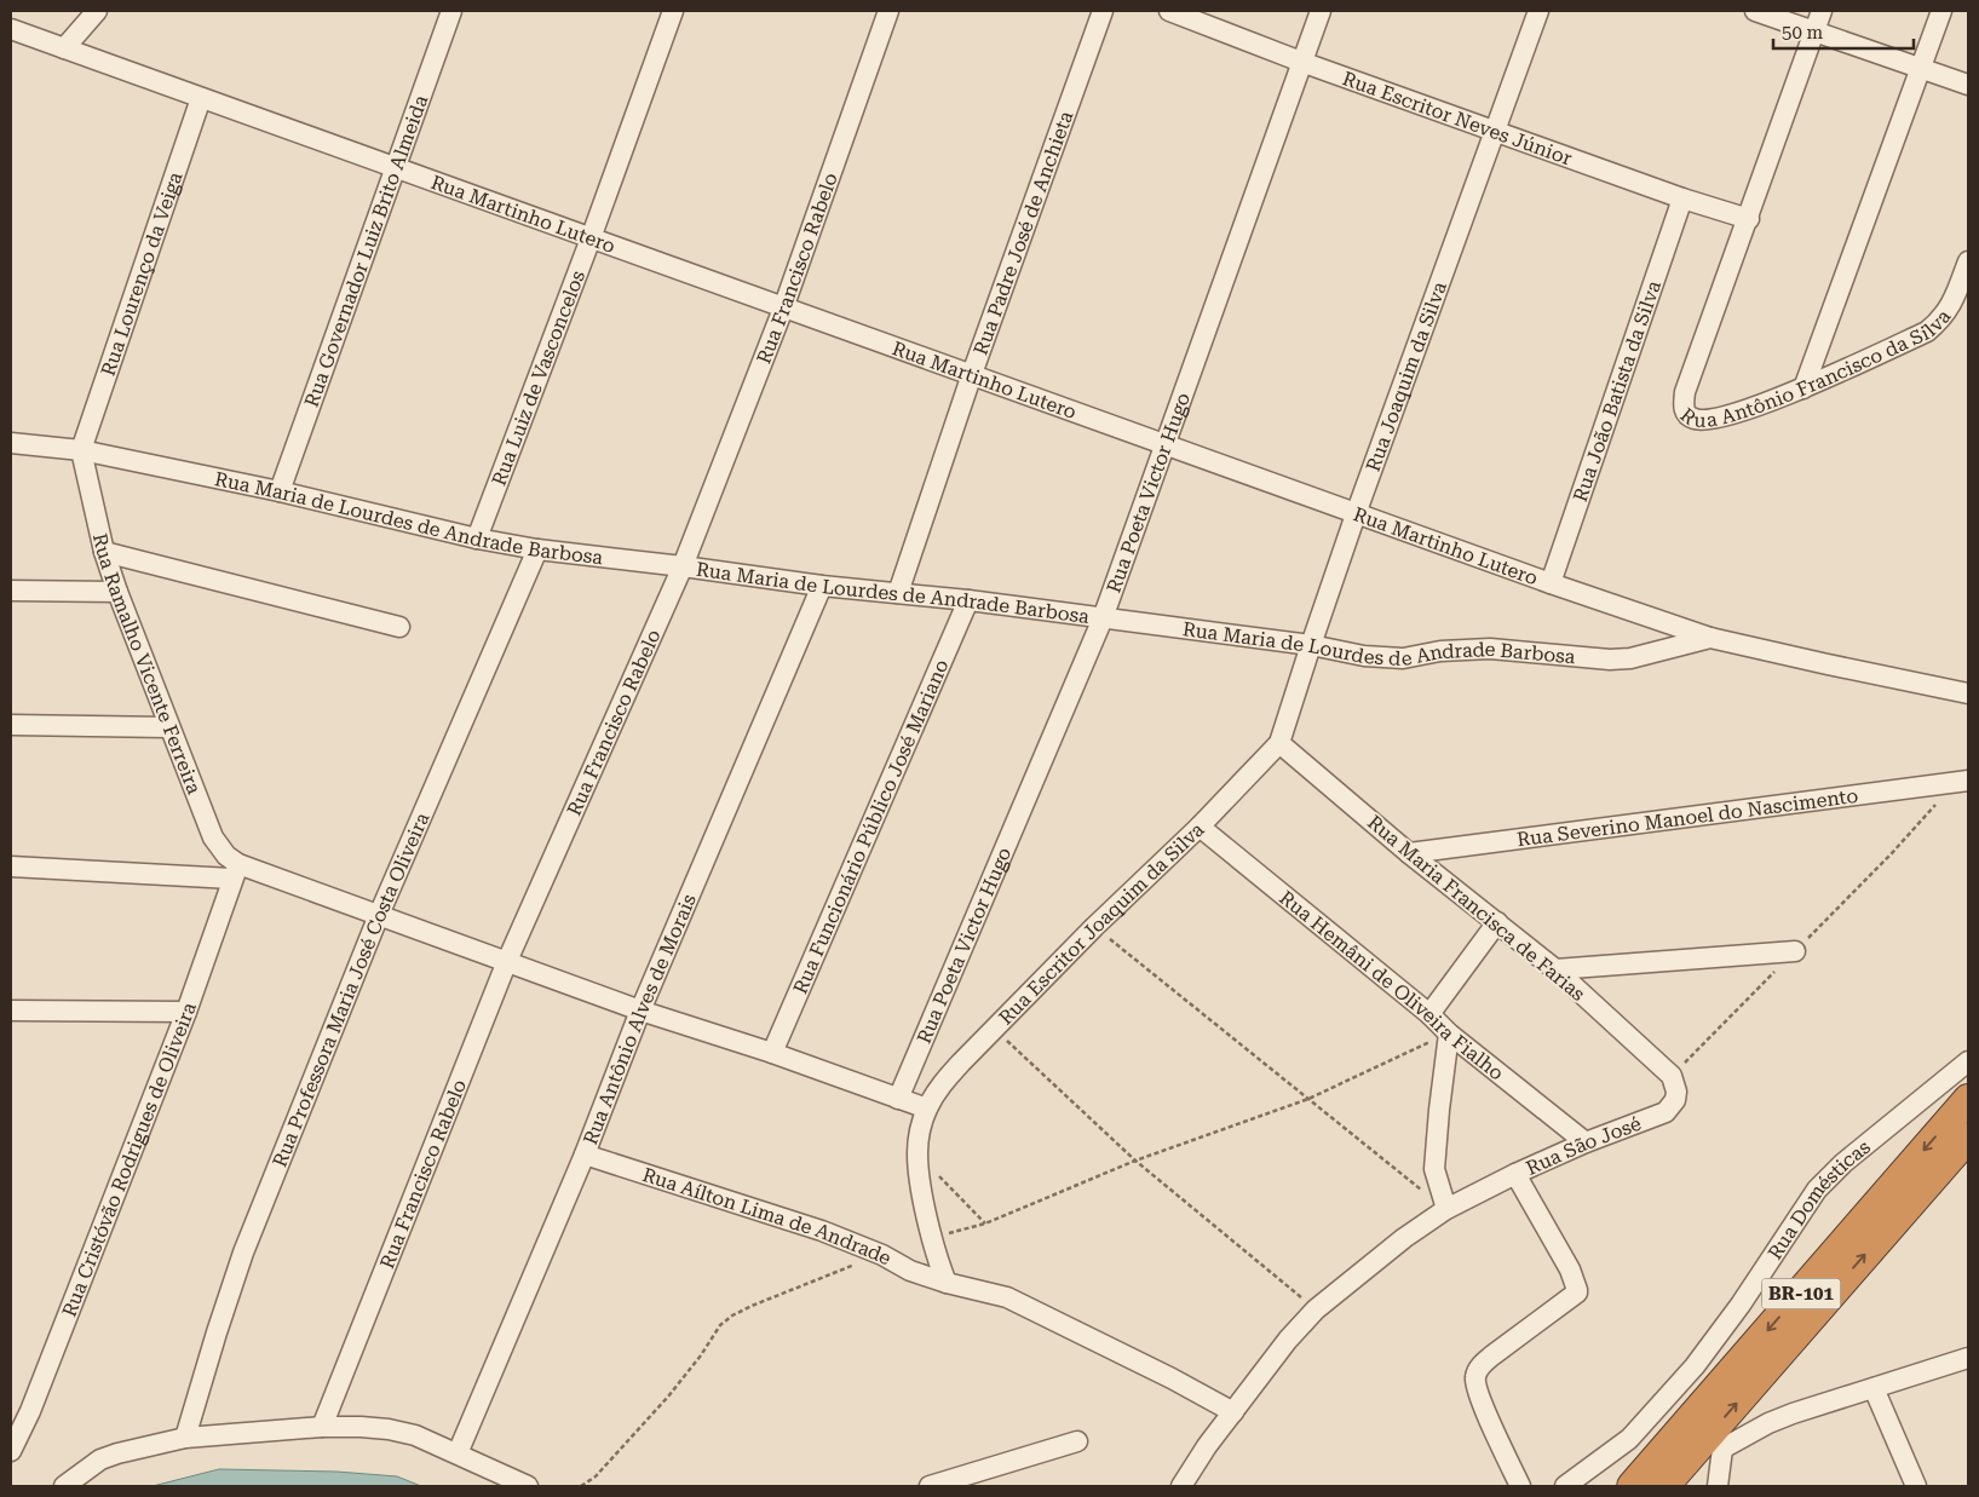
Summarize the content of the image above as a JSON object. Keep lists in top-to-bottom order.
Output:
{
  "streets": {
    "highway": ["BR-101"],
    "street": [
      "Rua Escritor Neves Júnior",
      "Rua Martinho Lutero",
      "Rua Padre José de Anchieta",
      "Rua Governador Luiz Brito Almeida",
      "Rua Francisco Rabelo",
      "Rua Lourenço da Veiga",
      "Rua Antônio Francisco da Silva",
      "Rua Luiz de Vasconcelos",
      "Rua Joaquim da Silva",
      "Rua João Batista da Silva",
      "Rua Poeta Victor Hugo",
      "Rua Maria de Lourdes de Andrade Barbosa",
      "Rua Ramalho Vicente Ferreira",
      "Rua Severino Manoel do Nascimento",
      "Rua Funcionário Público José Mariano",
      "Rua Maria Francisca de Farias",
      "Rua Escritor Joaquim da Silva",
      "Rua Hemâni de Oliveira Fialho",
      "Rua Professora Maria José Costa Oliveira",
      "Rua Antônio Alves de Morais",
      "Rua São José",
      "Rua Cristóvão Rodrigues de Oliveira",
      "Rua Domésticas",
      "Rua Aílton Lima de Andrade"
    ]
  },
  "crossings": [
    ["Rua Escritor Neves Júnior", "Rua Antônio Francisco da Silva"],
    ["Rua Escritor Neves Júnior", "Rua Joaquim da Silva"],
    ["Rua Escritor Neves Júnior", "Rua João Batista da Silva"],
    ["Rua Escritor Neves Júnior", "Rua Poeta Victor Hugo"],
    ["Rua Martinho Lutero", "Rua Padre José de Anchieta"],
    ["Rua Martinho Lutero", "Rua Governador Luiz Brito Almeida"],
    ["Rua Martinho Lutero", "Rua Francisco Rabelo"],
    ["Rua Martinho Lutero", "Rua Lourenço da Veiga"],
    ["Rua Martinho Lutero", "Rua Luiz de Vasconcelos"],
    ["Rua Martinho Lutero", "Rua Joaquim da Silva"],
    ["Rua Martinho Lutero", "Rua João Batista da Silva"],
    ["Rua Martinho Lutero", "Rua Poeta Victor Hugo"],
    ["Rua Martinho Lutero", "Rua Maria de Lourdes de Andrade Barbosa"],
    ["Rua Padre José de Anchieta", "Rua Maria de Lourdes de Andrade Barbosa"],
    ["Rua Governador Luiz Brito Almeida", "Rua Maria de Lourdes de Andrade Barbosa"],
    ["Rua Francisco Rabelo", "Rua Maria de Lourdes de Andrade Barbosa"],
    ["Rua Lourenço da Veiga", "Rua Maria de Lourdes de Andrade Barbosa"],
    ["Rua Lourenço da Veiga", "Rua Ramalho Vicente Ferreira"],
    ["Rua Luiz de Vasconcelos", "Rua Maria de Lourdes de Andrade Barbosa"],
    ["Rua Joaquim da Silva", "Rua Maria de Lourdes de Andrade Barbosa"],
    ["Rua Joaquim da Silva", "Rua Maria Francisca de Farias"],
    ["Rua Joaquim da Silva", "Rua Escritor Joaquim da Silva"],
    ["Rua Poeta Victor Hugo", "Rua Maria de Lourdes de Andrade Barbosa"],
    ["Rua Maria de Lourdes de Andrade Barbosa", "Rua Ramalho Vicente Ferreira"],
    ["Rua Maria de Lourdes de Andrade Barbosa", "Rua Funcionário Público José Mariano"],
    ["Rua Maria de Lourdes de Andrade Barbosa", "Rua Professora Maria José Costa Oliveira"],
    ["Rua Maria de Lourdes de Andrade Barbosa", "Rua Antônio Alves de Morais"],
    ["Rua Ramalho Vicente Ferreira", "Rua Cristóvão Rodrigues de Oliveira"],
    ["Rua Severino Manoel do Nascimento", "Rua Maria Francisca de Farias"],
    ["Rua Maria Francisca de Farias", "Rua Escritor Joaquim da Silva"],
    ["Rua Maria Francisca de Farias", "Rua São José"],
    ["Rua Escritor Joaquim da Silva", "Rua Hemâni de Oliveira Fialho"],
    ["Rua Hemâni de Oliveira Fialho", "Rua São José"],
    ["Rua Antônio Alves de Morais", "Rua Aílton Lima de Andrade"]
  ],
  "scale_bar": "50 m"
}
